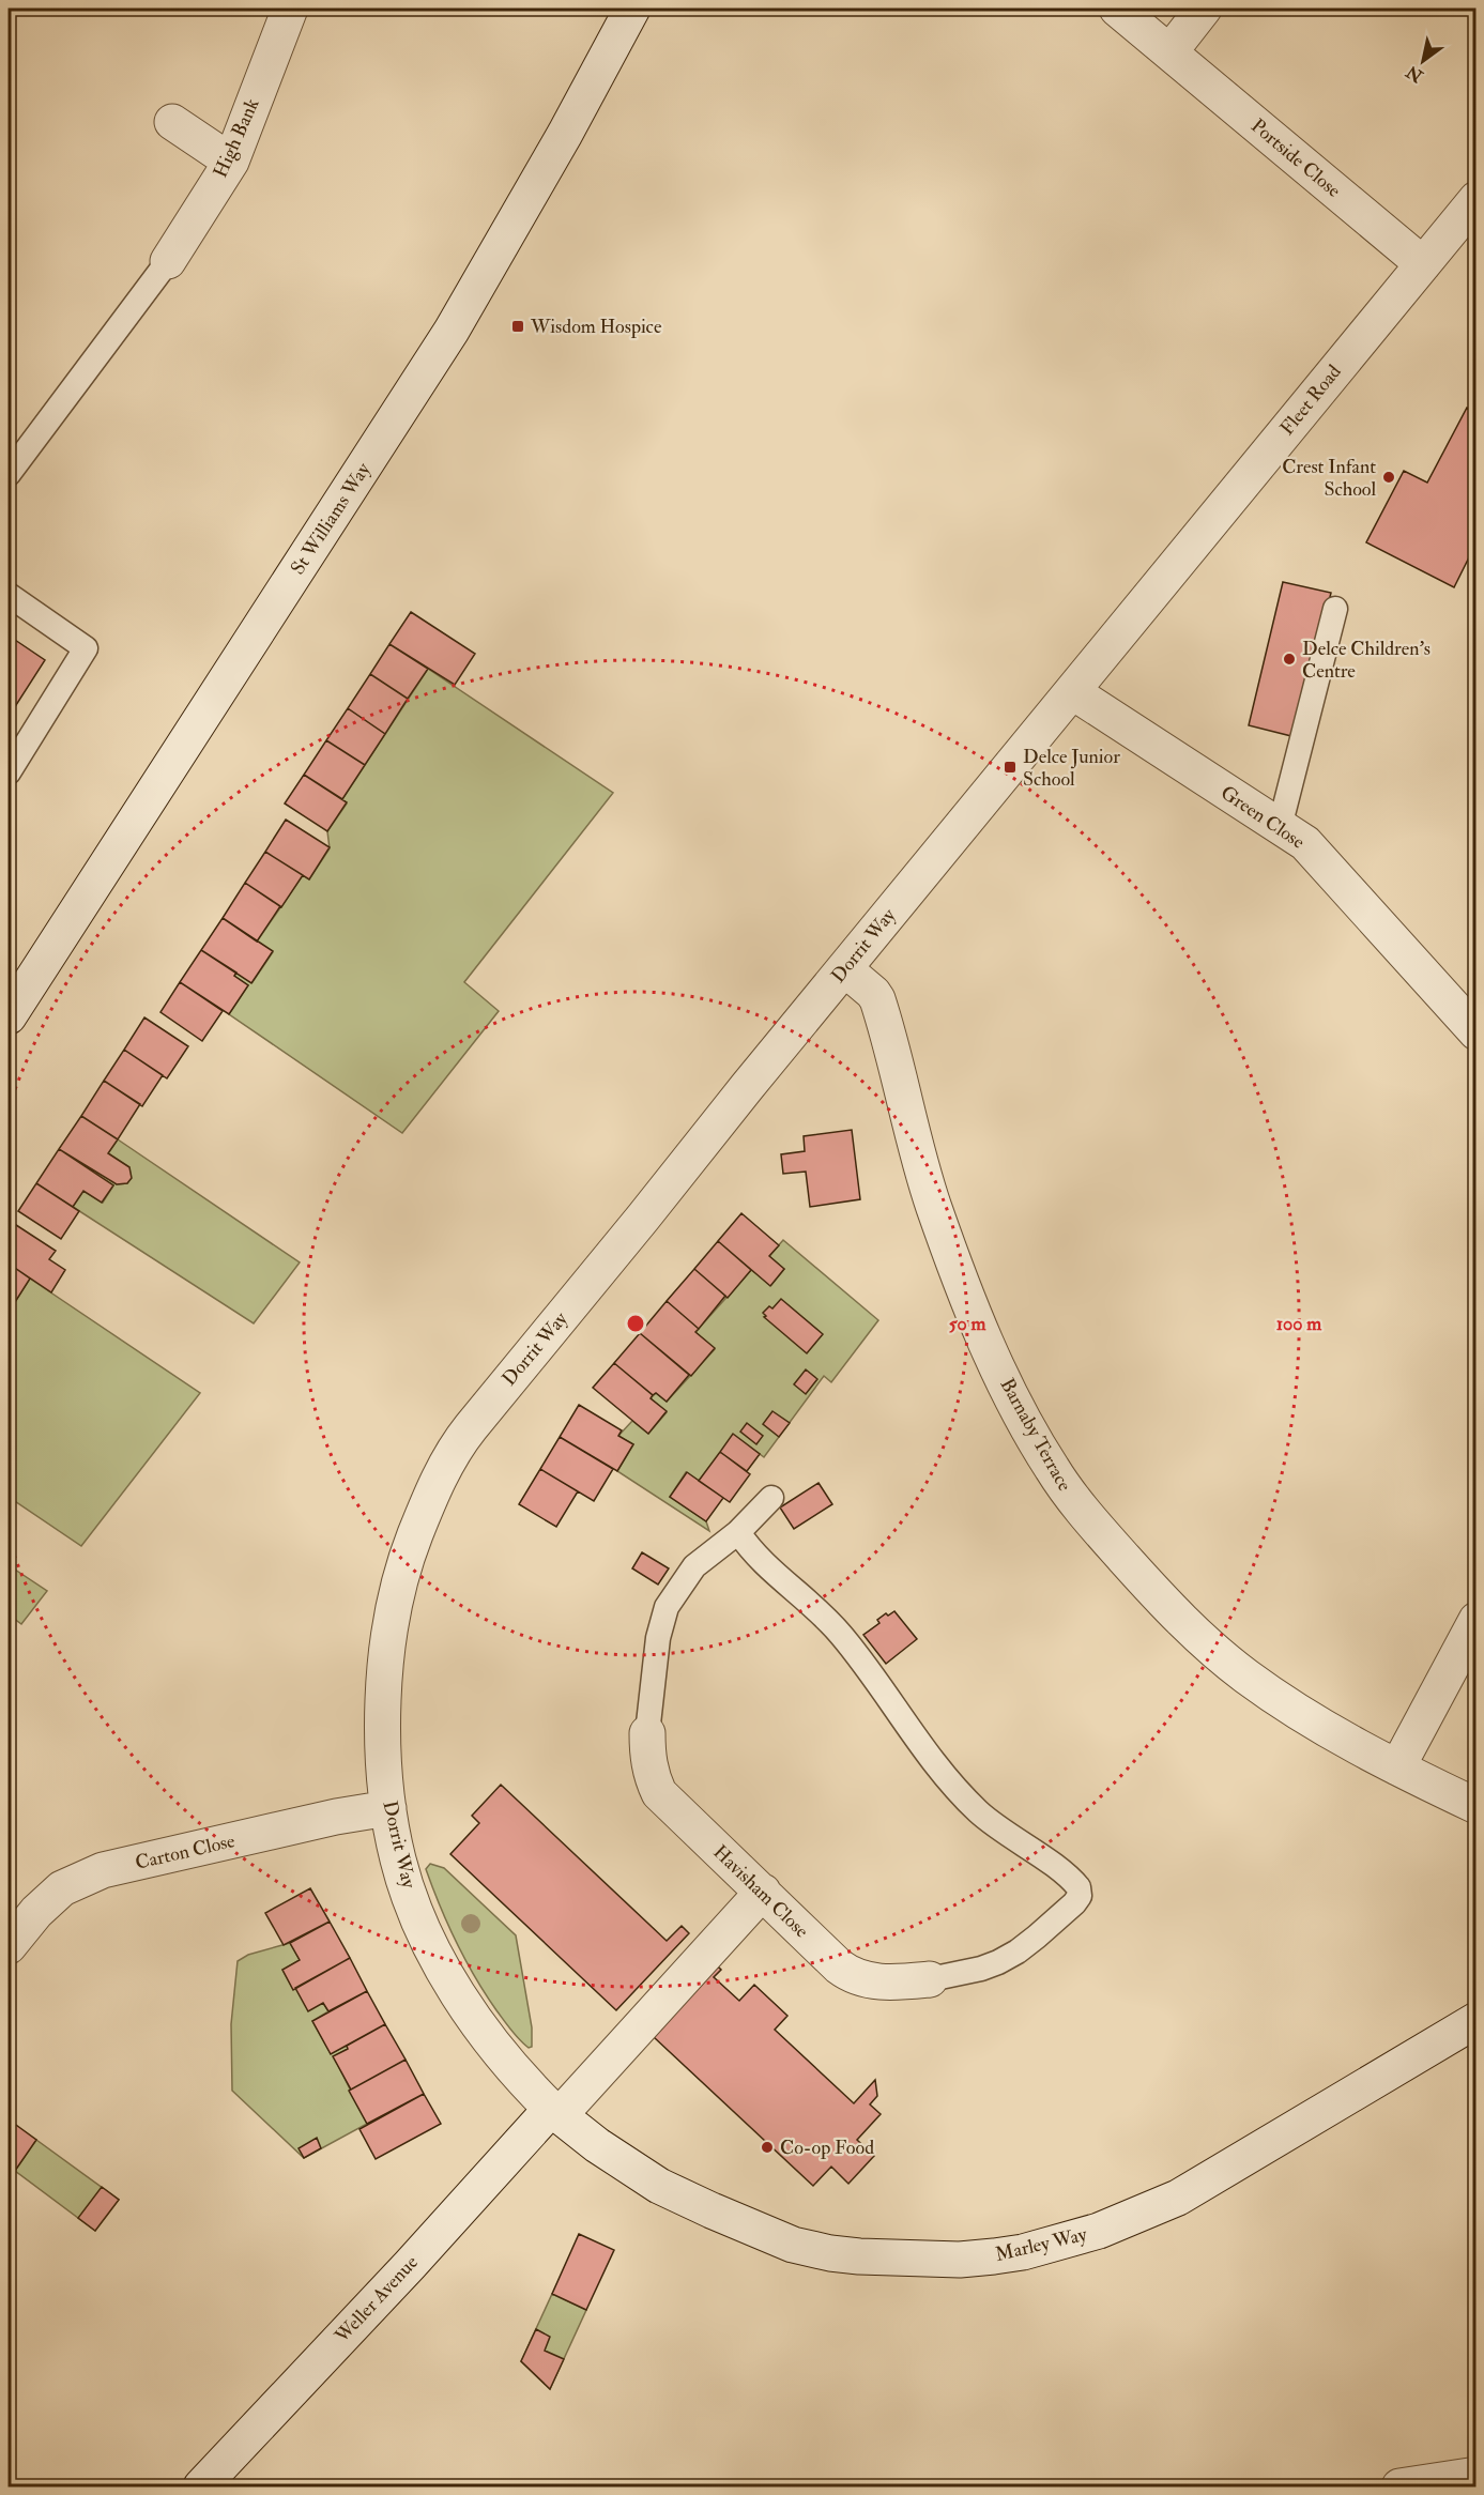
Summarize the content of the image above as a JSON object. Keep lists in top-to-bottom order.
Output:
{
  "streets": {
    "street": [
      "High Bank",
      "Portside Close",
      "Fleet Road",
      "St Williams Way",
      "Green Close",
      "Dorrit Way",
      "Barnaby Terrace",
      "Carton Close",
      "Havisham Close",
      "Marley Way",
      "Weller Avenue"
    ]
  },
  "crossings": [
    ["Portside Close", "Fleet Road"],
    ["Fleet Road", "Green Close"],
    ["Fleet Road", "Dorrit Way"],
    ["Green Close", "Dorrit Way"],
    ["Dorrit Way", "Barnaby Terrace"],
    ["Dorrit Way", "Carton Close"],
    ["Dorrit Way", "Marley Way"],
    ["Dorrit Way", "Weller Avenue"],
    ["Havisham Close", "Weller Avenue"],
    ["Marley Way", "Weller Avenue"]
  ],
  "places": {
    "transit": ["Wisdom Hospice", "Delce Junior School"],
    "other": ["Crest Infant School", "Delce Children's Centre", "Co-op Food"]
  },
  "north": "bottom left",
  "rings": ["50 m", "100 m"]
}
